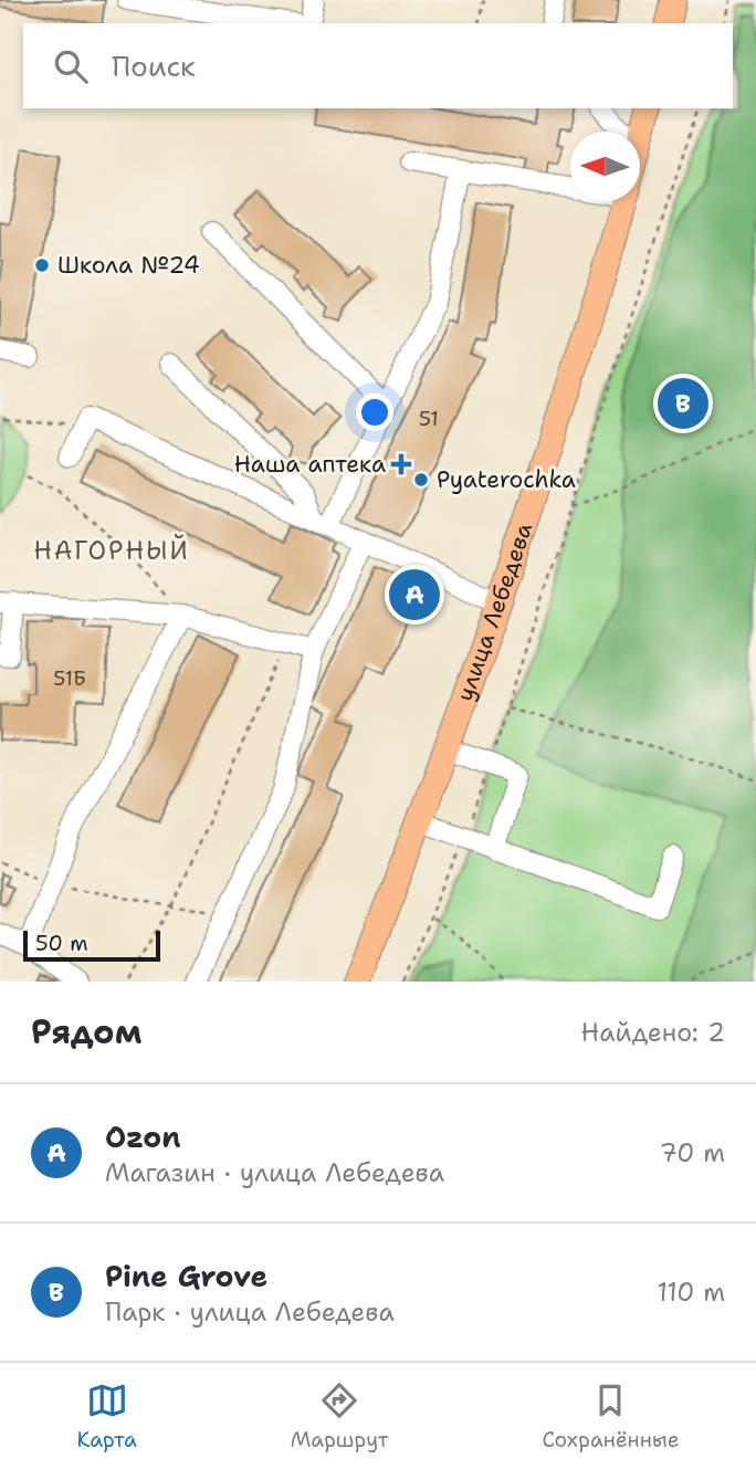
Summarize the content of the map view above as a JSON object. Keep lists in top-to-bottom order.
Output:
{
  "streets": {
    "main road": ["улица Лебедева"]
  },
  "districts": ["НАГОРНЫЙ"],
  "places": {
    "other": ["Школа №24", "Pyaterochka"],
    "health": ["Наша аптека"]
  },
  "house_numbers": ["51", "51Б"],
  "scale_bar": "50 m",
  "north": "left",
  "page": {
    "search": "Поиск",
    "pins": ["B", "A"],
    "scale": "50 m",
    "heading": ["Рядом", "Найдено: 2"],
    "list": [
      {
        "mark": "A",
        "name": "Ozon",
        "note": "Магазин · улица Лебедева",
        "value": "70 m"
      },
      {
        "mark": "B",
        "name": "Pine Grove",
        "note": "Парк · улица Лебедева",
        "value": "110 m"
      }
    ],
    "nav": ["Карта", "Маршрут", "Сохранённые"]
  }
}
